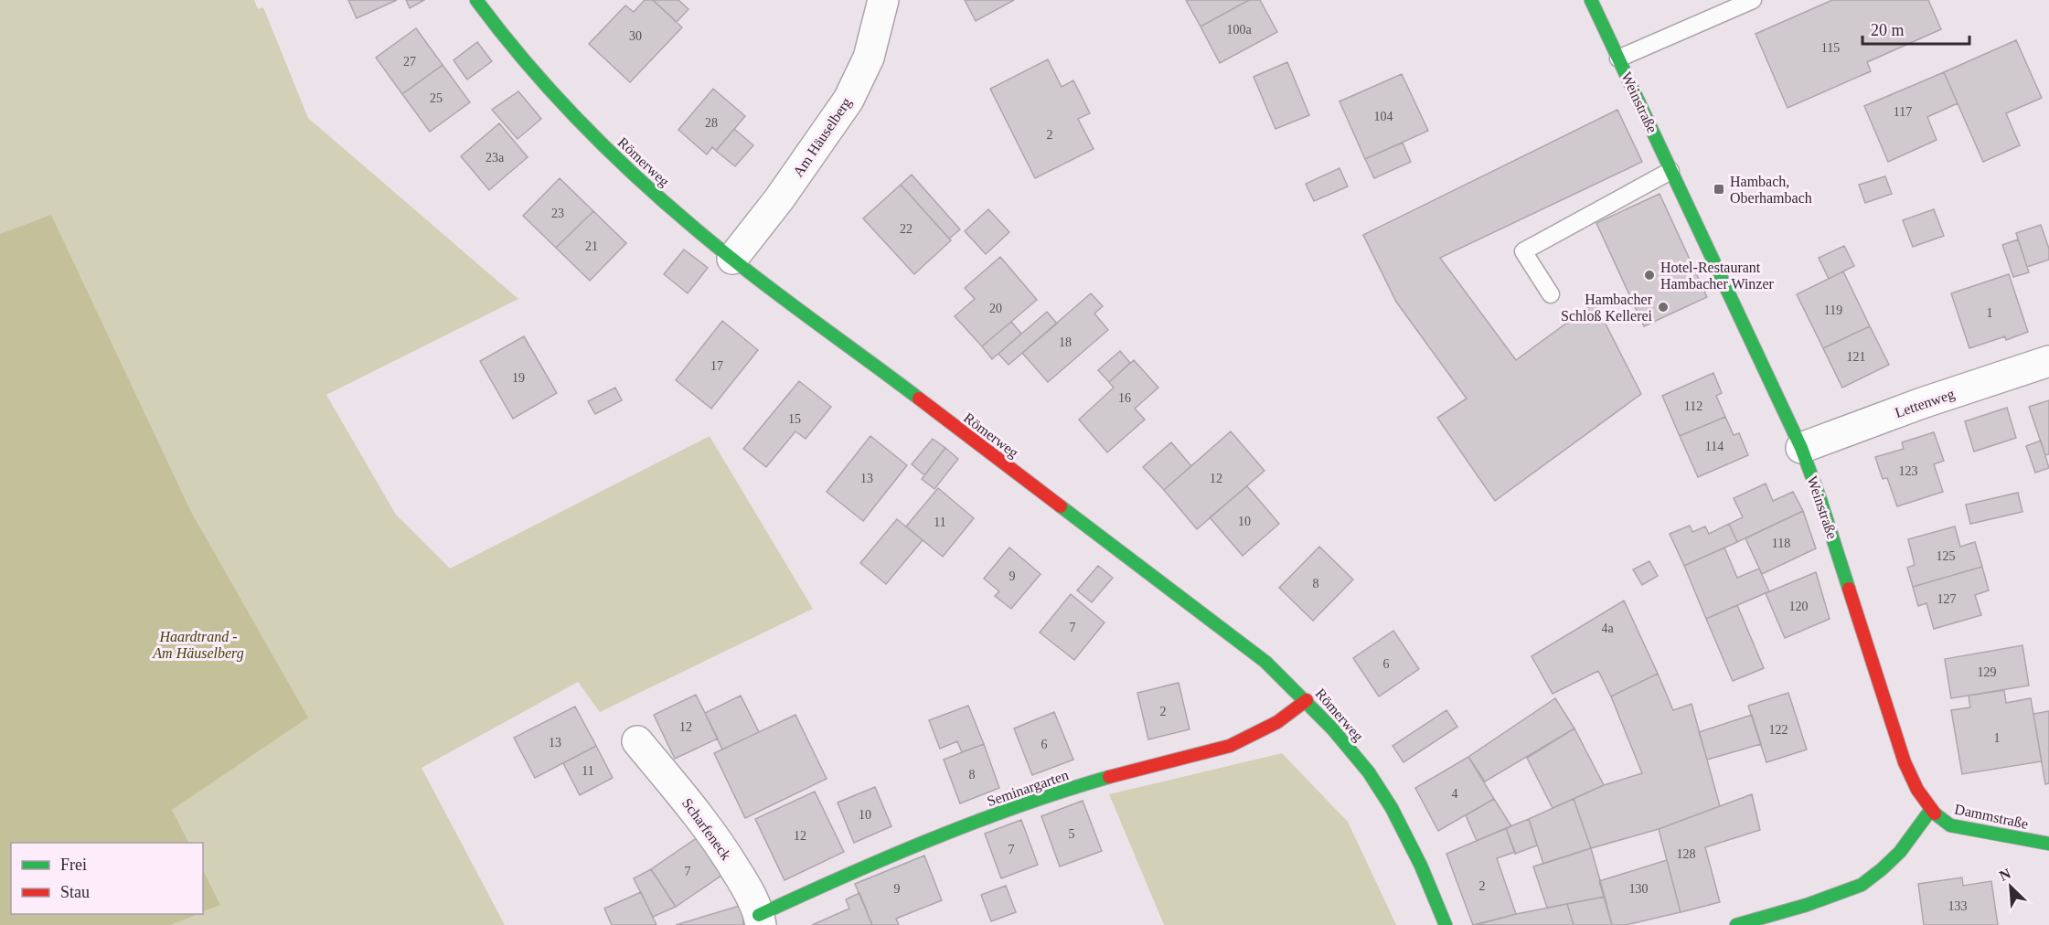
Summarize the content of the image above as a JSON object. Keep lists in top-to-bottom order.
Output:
{
  "streets": {
    "street": [
      "Weinstraße",
      "Am Häuselberg",
      "Römerweg",
      "Lettenweg",
      "Seminargarten",
      "Dammstraße",
      "Scharfeneck"
    ]
  },
  "crossings": [
    ["Weinstraße", "Lettenweg"],
    ["Weinstraße", "Dammstraße"],
    ["Am Häuselberg", "Römerweg"],
    ["Römerweg", "Seminargarten"],
    ["Seminargarten", "Scharfeneck"]
  ],
  "parks": ["Haardtrand - Am Häuselberg"],
  "places": {
    "transit": ["Hambach, Oberhambach"],
    "other": ["Hotel-Restaurant Hambacher Winzer", "Hambacher Schloß Kellerei"]
  },
  "house_numbers": [
    "100a",
    "30",
    "115",
    "27",
    "25",
    "117",
    "104",
    "28",
    "2",
    "23a",
    "23",
    "22",
    "21",
    "20",
    "119",
    "1",
    "18",
    "121",
    "17",
    "19",
    "16",
    "112",
    "15",
    "114",
    "123",
    "13",
    "12",
    "10",
    "11",
    "118",
    "125",
    "9",
    "8",
    "127",
    "120",
    "7",
    "4a",
    "6",
    "129",
    "2",
    "12",
    "122",
    "1",
    "13",
    "6",
    "11",
    "8",
    "4",
    "10",
    "5",
    "12",
    "7",
    "128",
    "7",
    "2",
    "9",
    "130",
    "133"
  ],
  "legend": ["Frei", "Stau"],
  "scale_bar": "20 m",
  "north": "top left"
}
